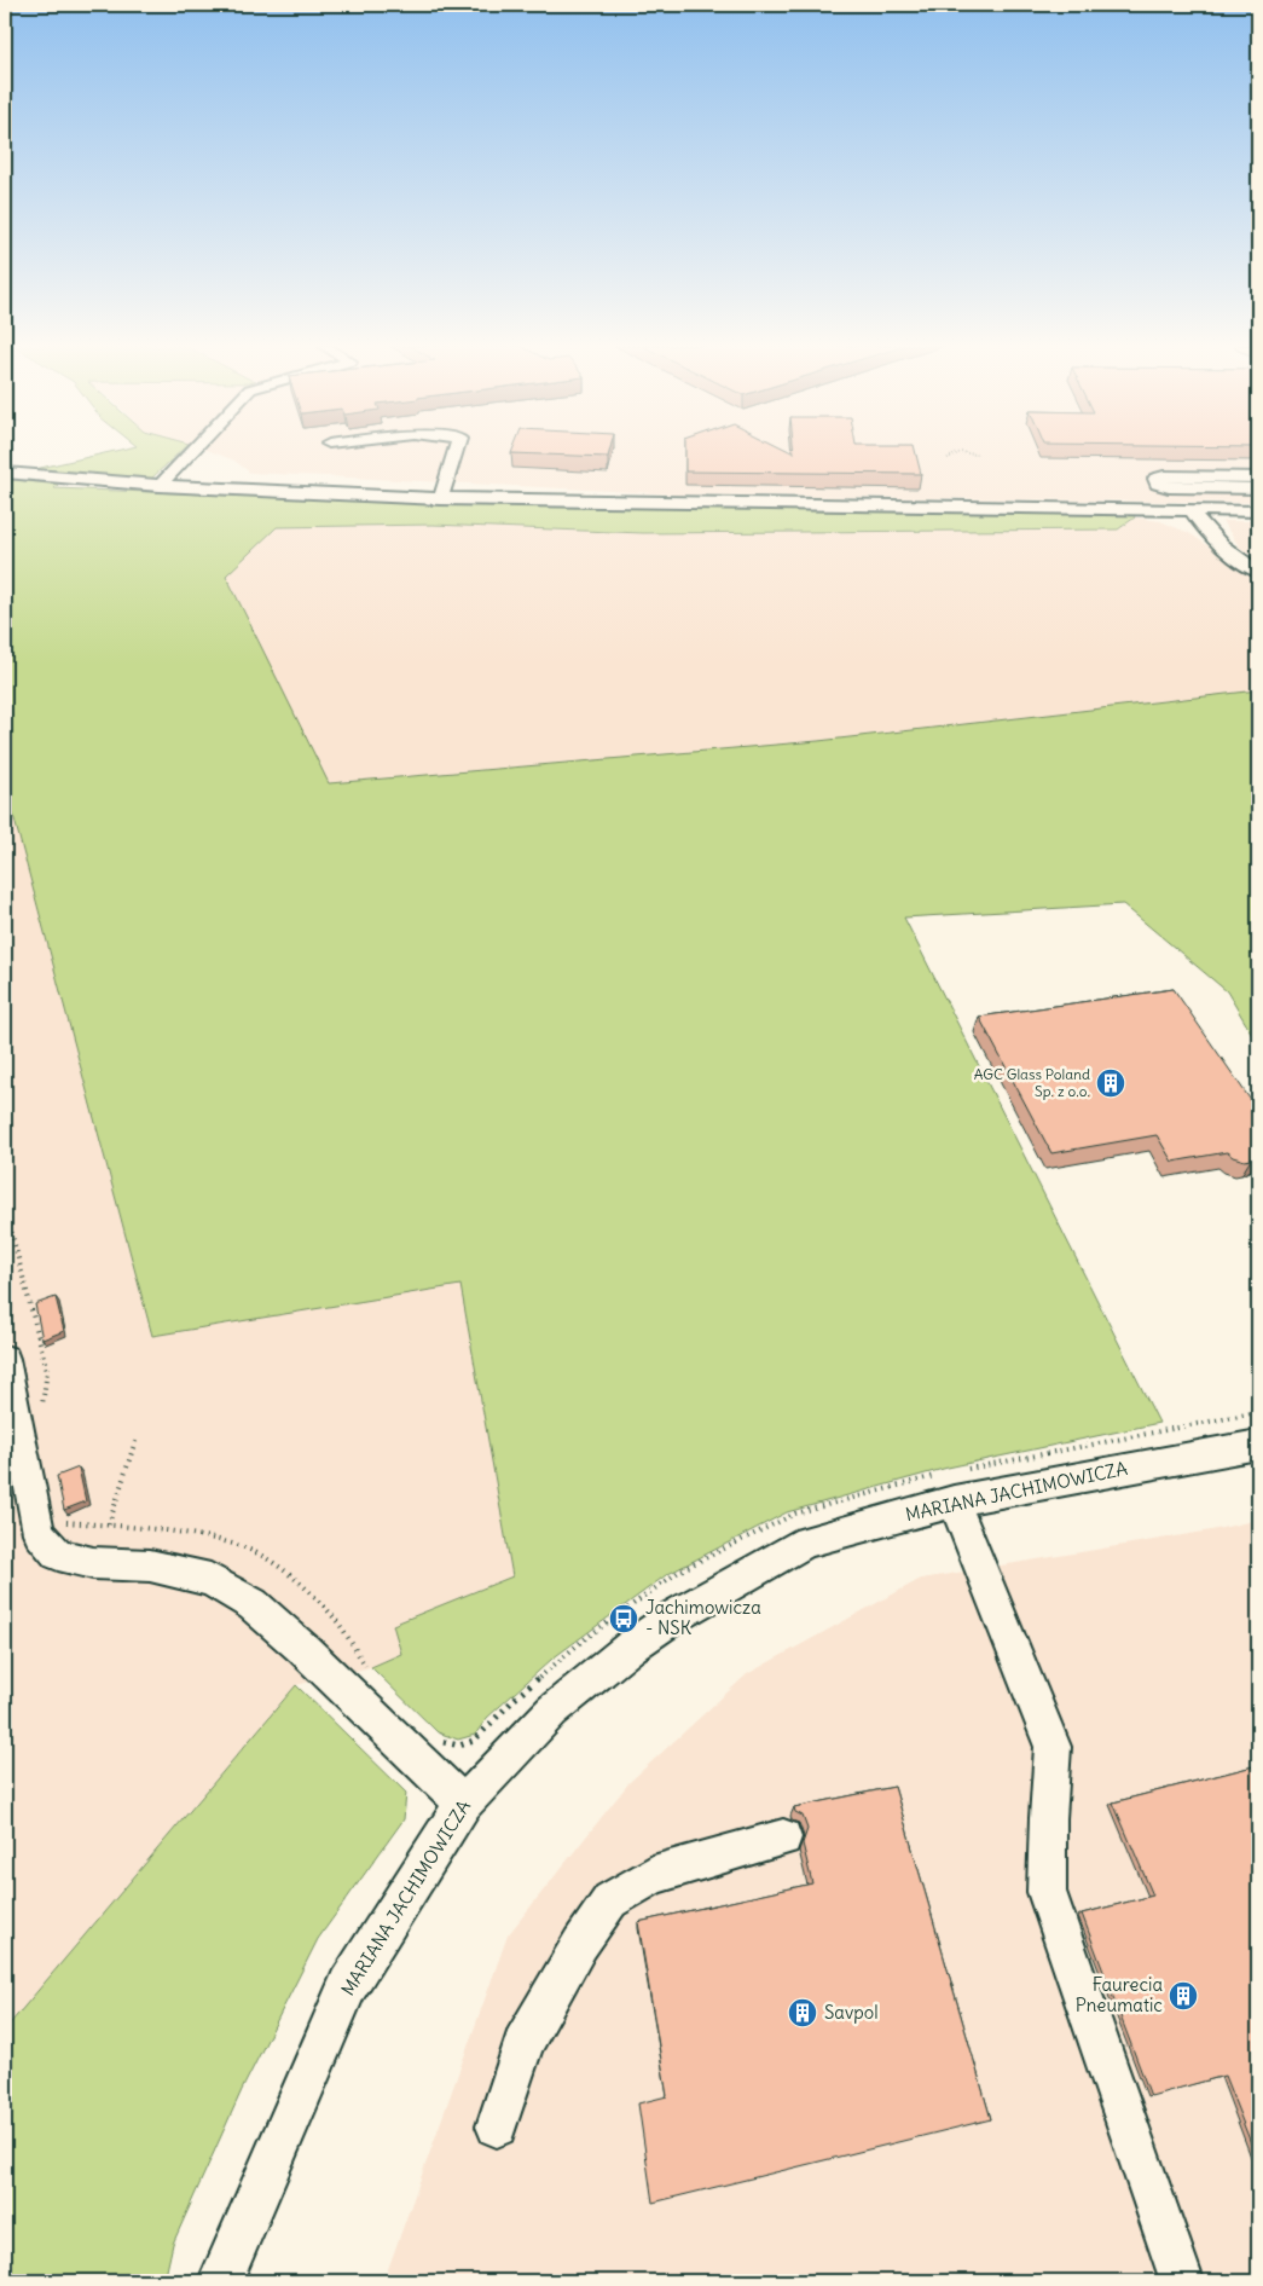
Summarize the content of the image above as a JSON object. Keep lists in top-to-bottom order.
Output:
{
  "streets": {
    "street": ["MARIANA JACHIMOWICZA"]
  },
  "places": {
    "building": ["AGC Glass Poland Sp. z o.o.", "Faurecia Pneumatic", "Savpol"],
    "bus stop": ["Jachimowicza - NSK"]
  }
}
